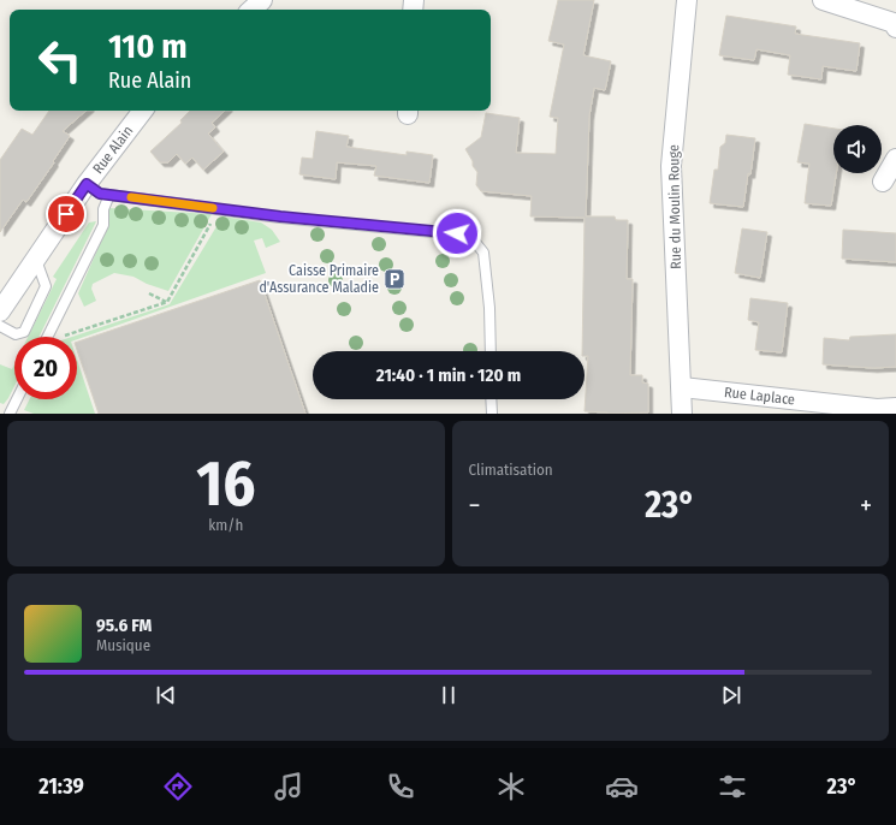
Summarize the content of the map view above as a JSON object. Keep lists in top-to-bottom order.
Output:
{
  "streets": {
    "street": ["Rue Alain", "Rue du Moulin Rouge", "Rue Laplace"]
  },
  "crossings": [
    ["Rue du Moulin Rouge", "Rue Laplace"]
  ],
  "places": {
    "parking": ["Caisse Primaire d'Assurance Maladie"]
  },
  "page": {
    "turn": ["110 m", "Rue Alain"],
    "limit": "20",
    "trip": "21:40 · 1 min · 120 m",
    "tile": [
      ["16", "km/h"],
      "Climatisation"
    ],
    "heat": ["−", "23°", "+"],
    "song": ["95.6 FM", "Musique"],
    "tabs": ["21:39", "23°"]
  }
}
